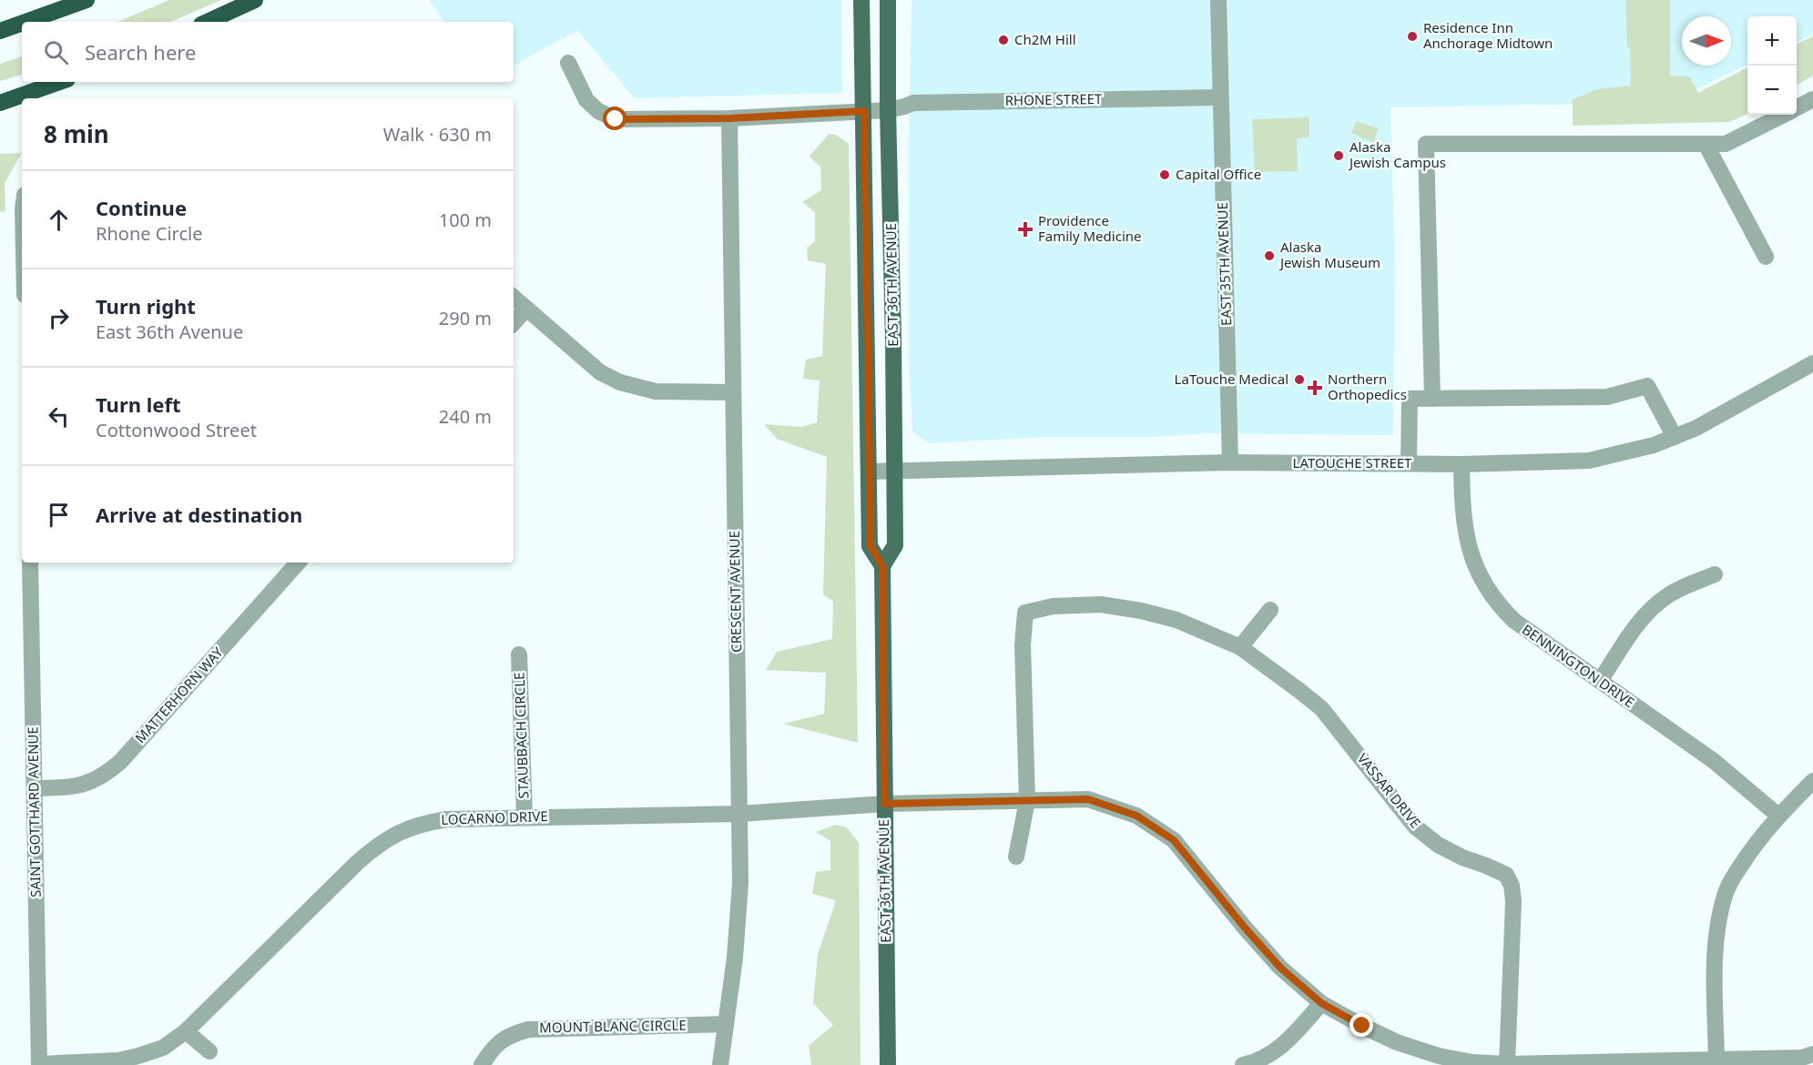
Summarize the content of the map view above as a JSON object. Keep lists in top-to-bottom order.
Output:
{
  "streets": {
    "main road": ["EAST 36TH AVENUE"],
    "street": [
      "RHONE STREET",
      "EAST 35TH AVENUE",
      "LATOUCHE STREET",
      "CRESCENT AVENUE",
      "BENNINGTON DRIVE",
      "MATTERHORN WAY",
      "STAUBBACH CIRCLE",
      "VASSAR DRIVE",
      "SAINT GOTTHARD AVENUE",
      "LOCARNO DRIVE",
      "MOUNT BLANC CIRCLE"
    ]
  },
  "crossings": [
    ["RHONE STREET", "EAST 35TH AVENUE"],
    ["RHONE STREET", "EAST 36TH AVENUE"],
    ["RHONE STREET", "CRESCENT AVENUE"],
    ["EAST 35TH AVENUE", "LATOUCHE STREET"],
    ["EAST 36TH AVENUE", "LATOUCHE STREET"],
    ["EAST 36TH AVENUE", "LOCARNO DRIVE"],
    ["LATOUCHE STREET", "BENNINGTON DRIVE"],
    ["CRESCENT AVENUE", "LOCARNO DRIVE"],
    ["CRESCENT AVENUE", "MOUNT BLANC CIRCLE"],
    ["MATTERHORN WAY", "SAINT GOTTHARD AVENUE"],
    ["STAUBBACH CIRCLE", "LOCARNO DRIVE"],
    ["VASSAR DRIVE", "LOCARNO DRIVE"],
    ["SAINT GOTTHARD AVENUE", "LOCARNO DRIVE"]
  ],
  "places": {
    "other": [
      "Residence Inn Anchorage Midtown",
      "Ch2M Hill",
      "Alaska Jewish Campus",
      "Capital Office",
      "Alaska Jewish Museum",
      "LaTouche Medical"
    ],
    "health": ["Providence Family Medicine", "Northern Orthopedics"]
  },
  "north": "right",
  "page": {
    "map_buttons": ["+", "−"],
    "search": "Search here",
    "heading": ["8 min", "Walk · 630 m"],
    "list": [
      ["Continue", "Rhone Circle", "100 m"],
      ["Turn right", "East 36th Avenue", "290 m"],
      ["Turn left", "Cottonwood Street", "240 m"],
      "Arrive at destination"
    ]
  }
}
